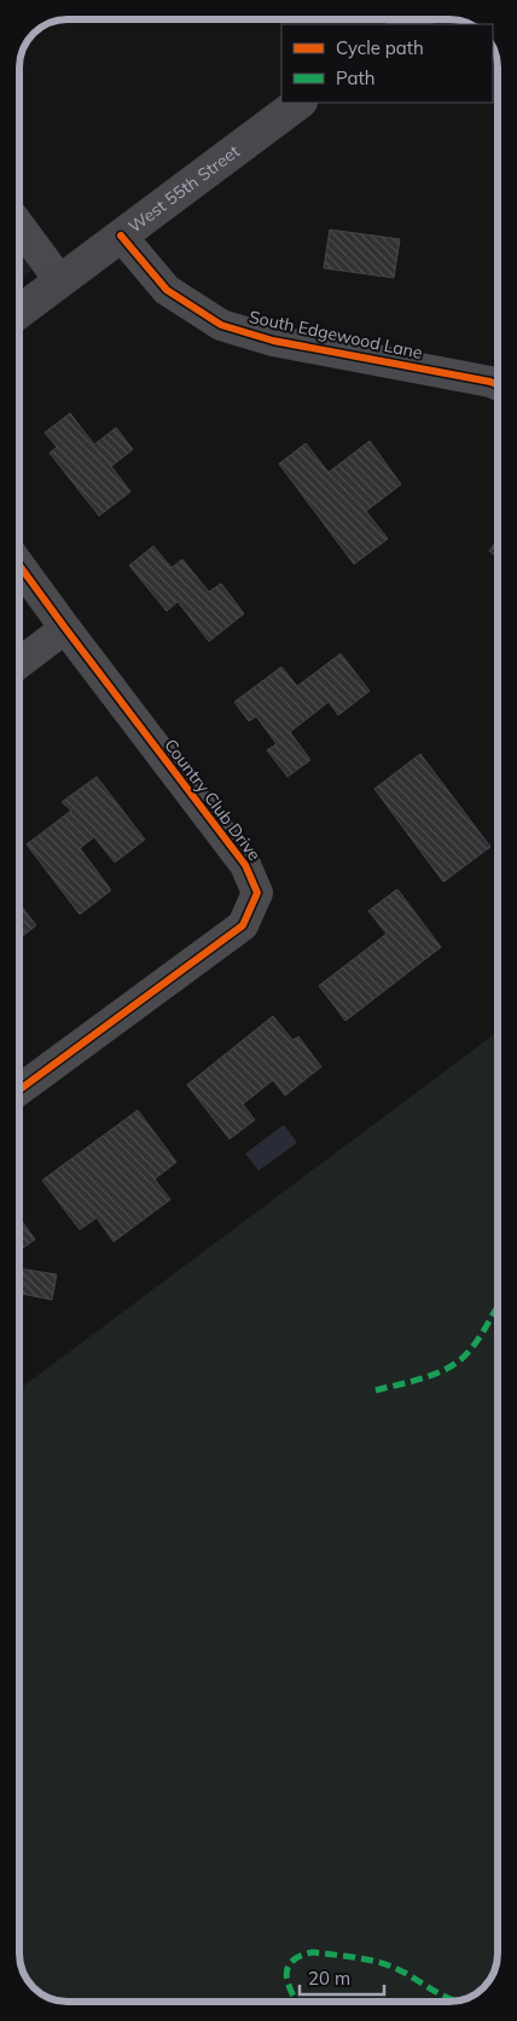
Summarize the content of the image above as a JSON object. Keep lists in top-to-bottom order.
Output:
{
  "streets": {
    "main road": ["West 55th Street"],
    "street": ["South Edgewood Lane", "Country Club Drive"]
  },
  "crossings": [
    ["West 55th Street", "South Edgewood Lane"]
  ],
  "legend": ["Cycle path", "Path"],
  "scale_bar": "20 m"
}
